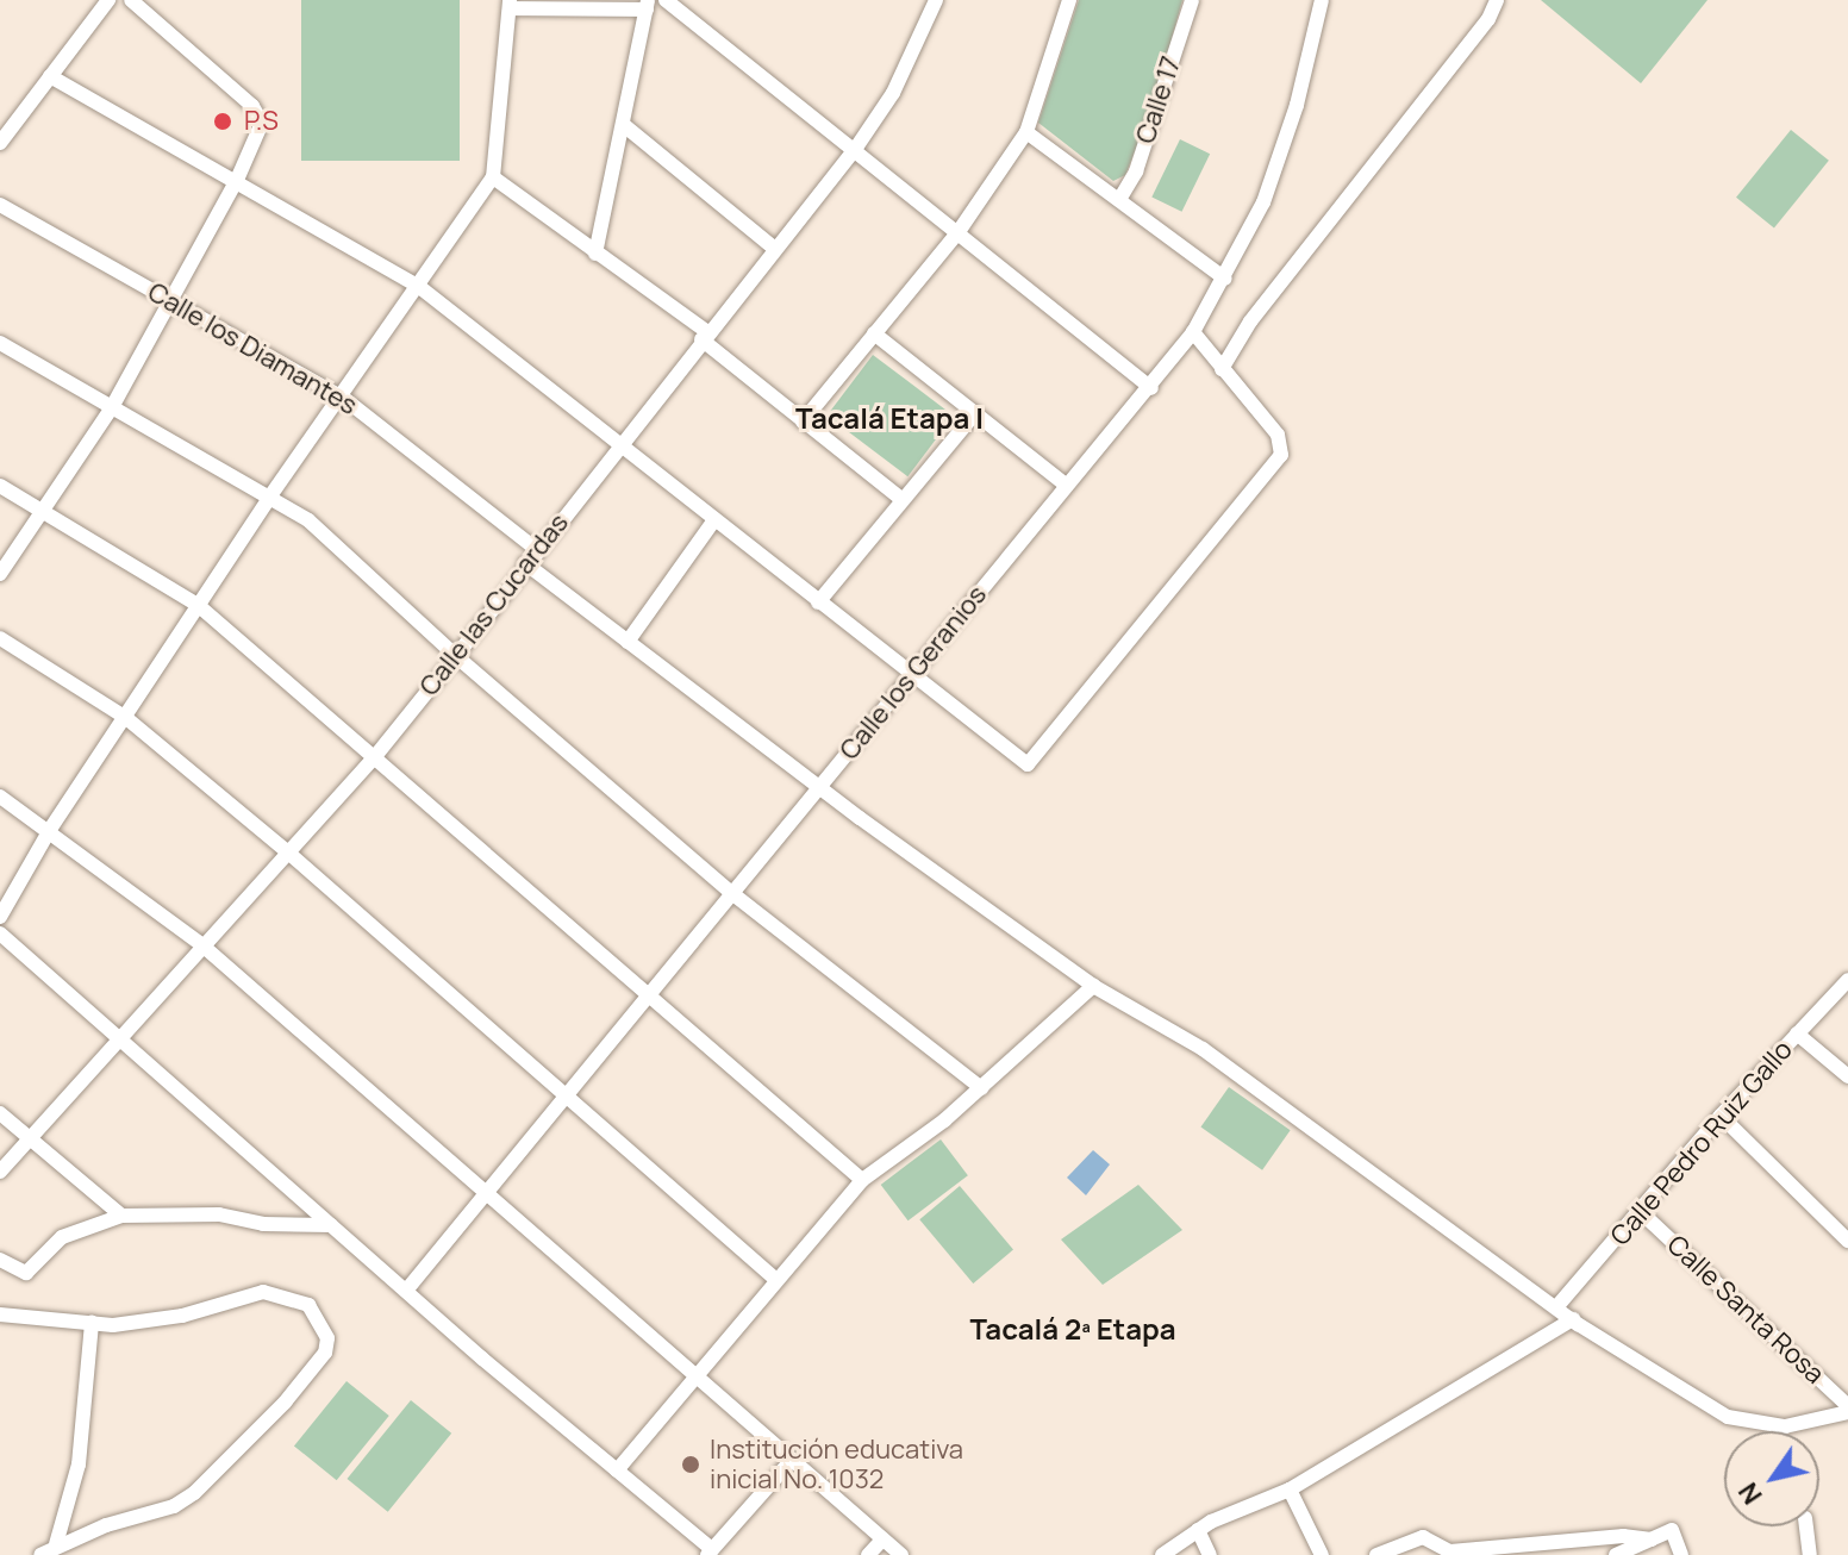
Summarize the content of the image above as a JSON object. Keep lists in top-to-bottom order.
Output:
{
  "streets": {
    "street": [
      "Calle 17",
      "Calle los Diamantes",
      "Calle las Cucardas",
      "Calle los Geranios",
      "Calle Pedro Ruiz Gallo",
      "Calle Santa Rosa"
    ]
  },
  "crossings": [
    ["Calle los Diamantes", "Calle las Cucardas"],
    ["Calle Pedro Ruiz Gallo", "Calle Santa Rosa"]
  ],
  "districts": ["Tacalá Etapa I", "Tacalá 2ª Etapa"],
  "places": ["P.S", "Institución educativa inicial No. 1032"],
  "north": "bottom left"
}
